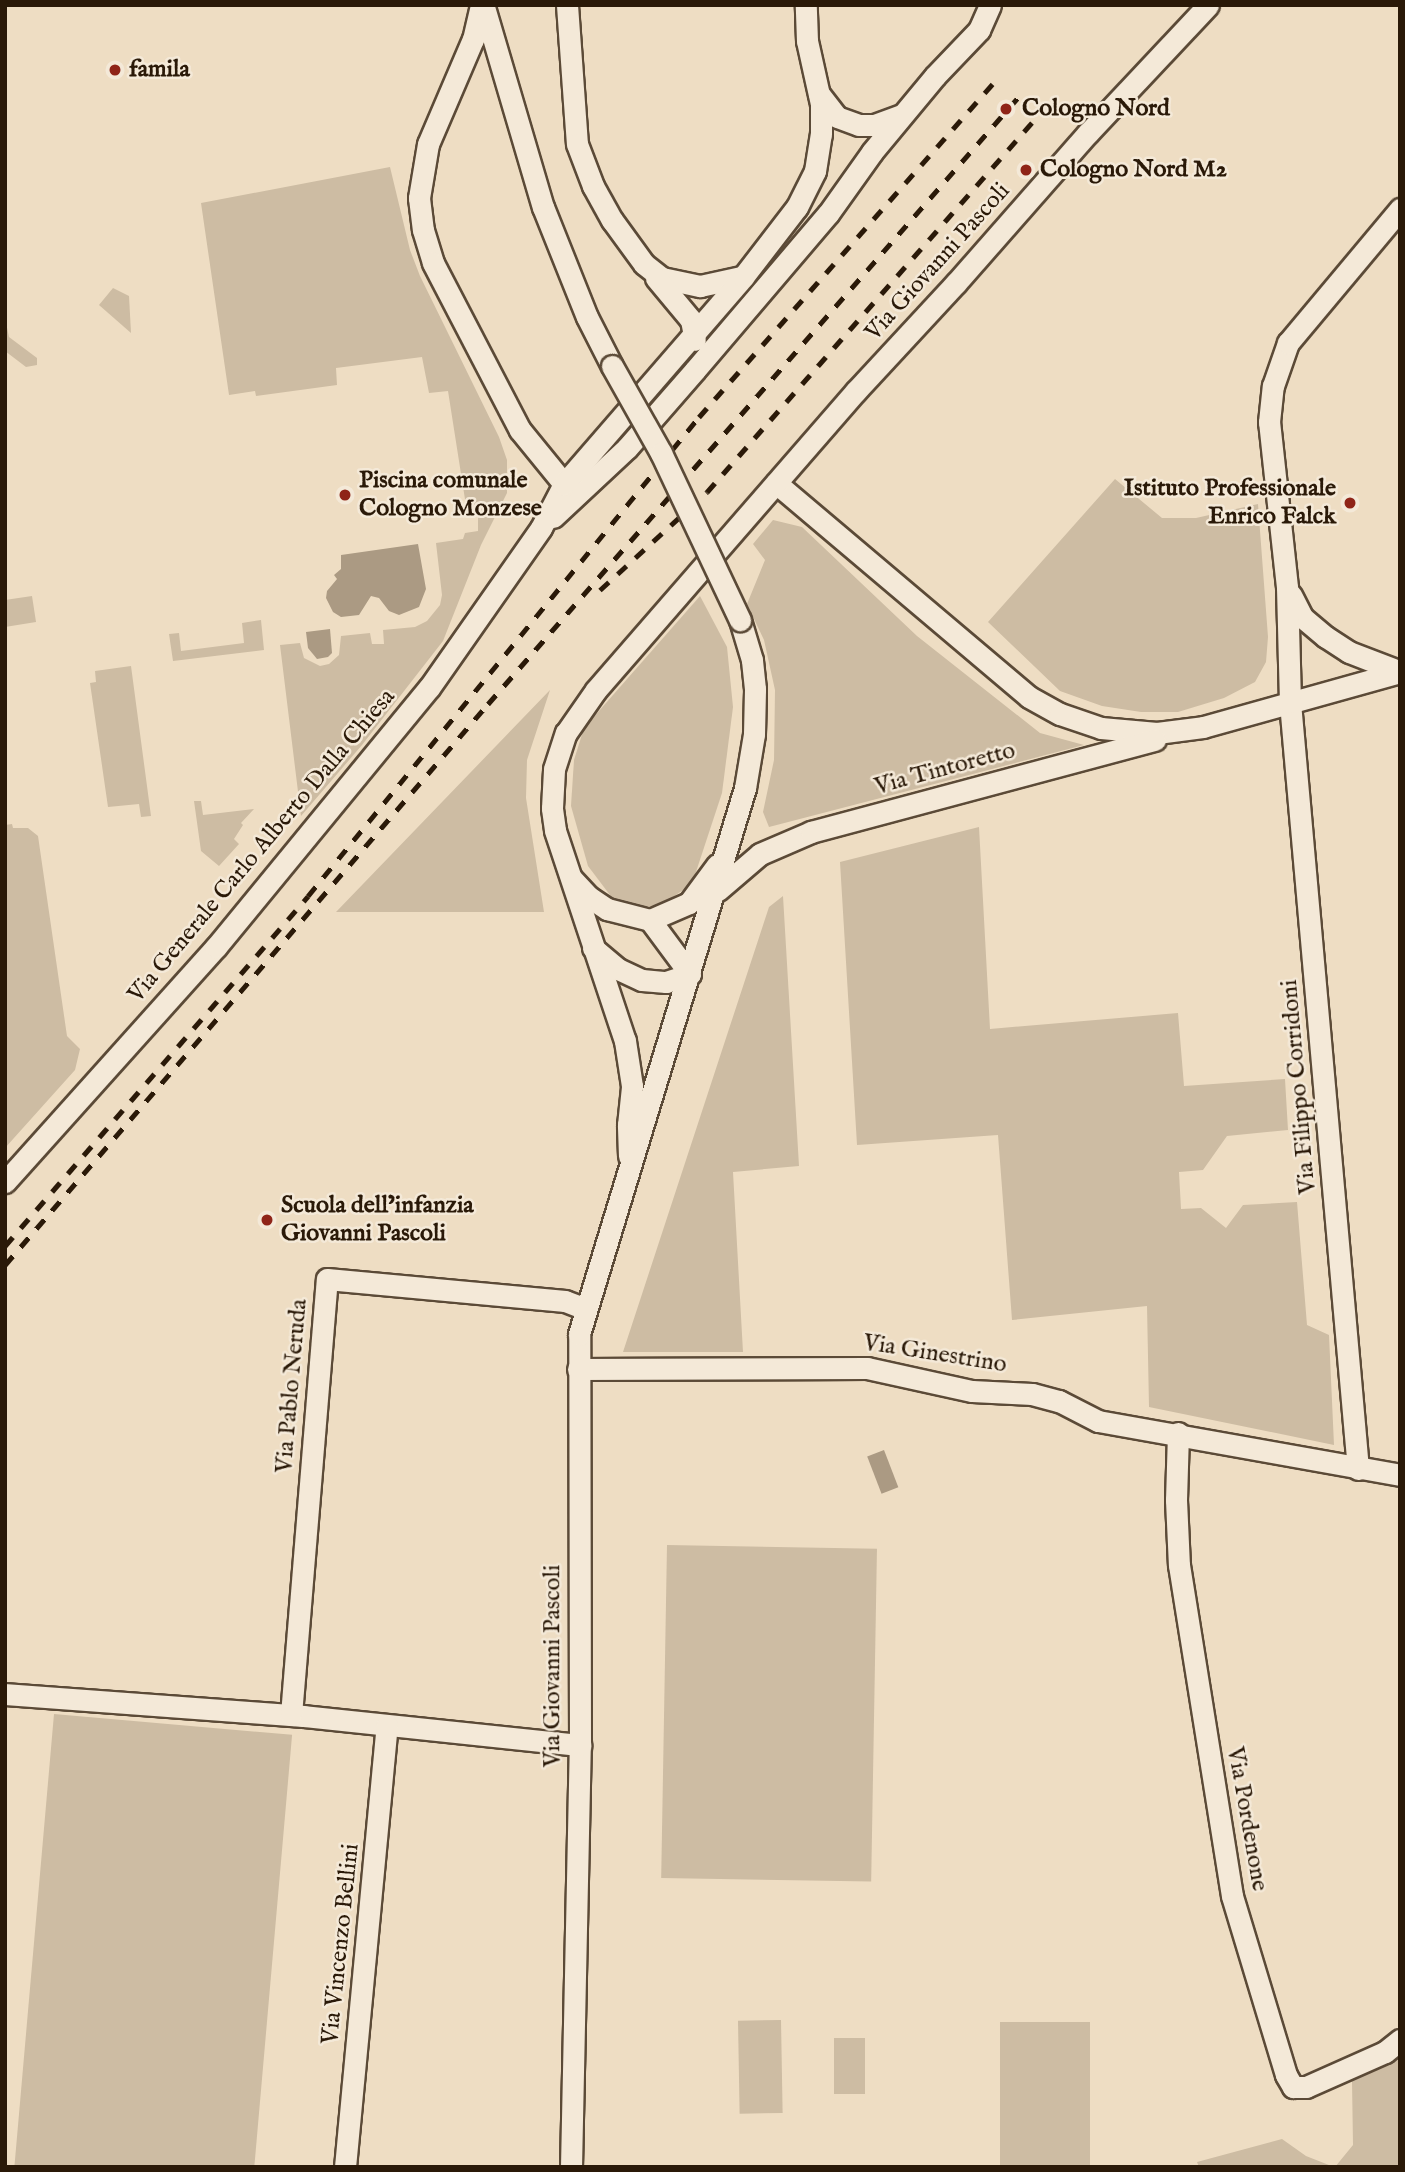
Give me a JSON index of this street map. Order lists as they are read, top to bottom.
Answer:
{
  "streets": {
    "street": [
      "Via Giovanni Pascoli",
      "Via Tintoretto",
      "Via Generale Carlo Alberto Dalla Chiesa",
      "Via Filippo Corridoni",
      "Via Ginestrino",
      "Via Pablo Neruda",
      "Via Pordenone",
      "Via Vincenzo Bellini"
    ]
  },
  "crossings": [
    ["Via Giovanni Pascoli", "Via Tintoretto"],
    ["Via Giovanni Pascoli", "Via Generale Carlo Alberto Dalla Chiesa"],
    ["Via Giovanni Pascoli", "Via Ginestrino"],
    ["Via Giovanni Pascoli", "Via Pablo Neruda"],
    ["Via Tintoretto", "Via Filippo Corridoni"],
    ["Via Filippo Corridoni", "Via Ginestrino"],
    ["Via Ginestrino", "Via Pordenone"]
  ],
  "places": [
    "famila",
    "Cologno Nord",
    "Cologno Nord M2",
    "Piscina comunale Cologno Monzese",
    "Istituto Professionale Enrico Falck",
    "Scuola dell’infanzia Giovanni Pascoli"
  ]
}
